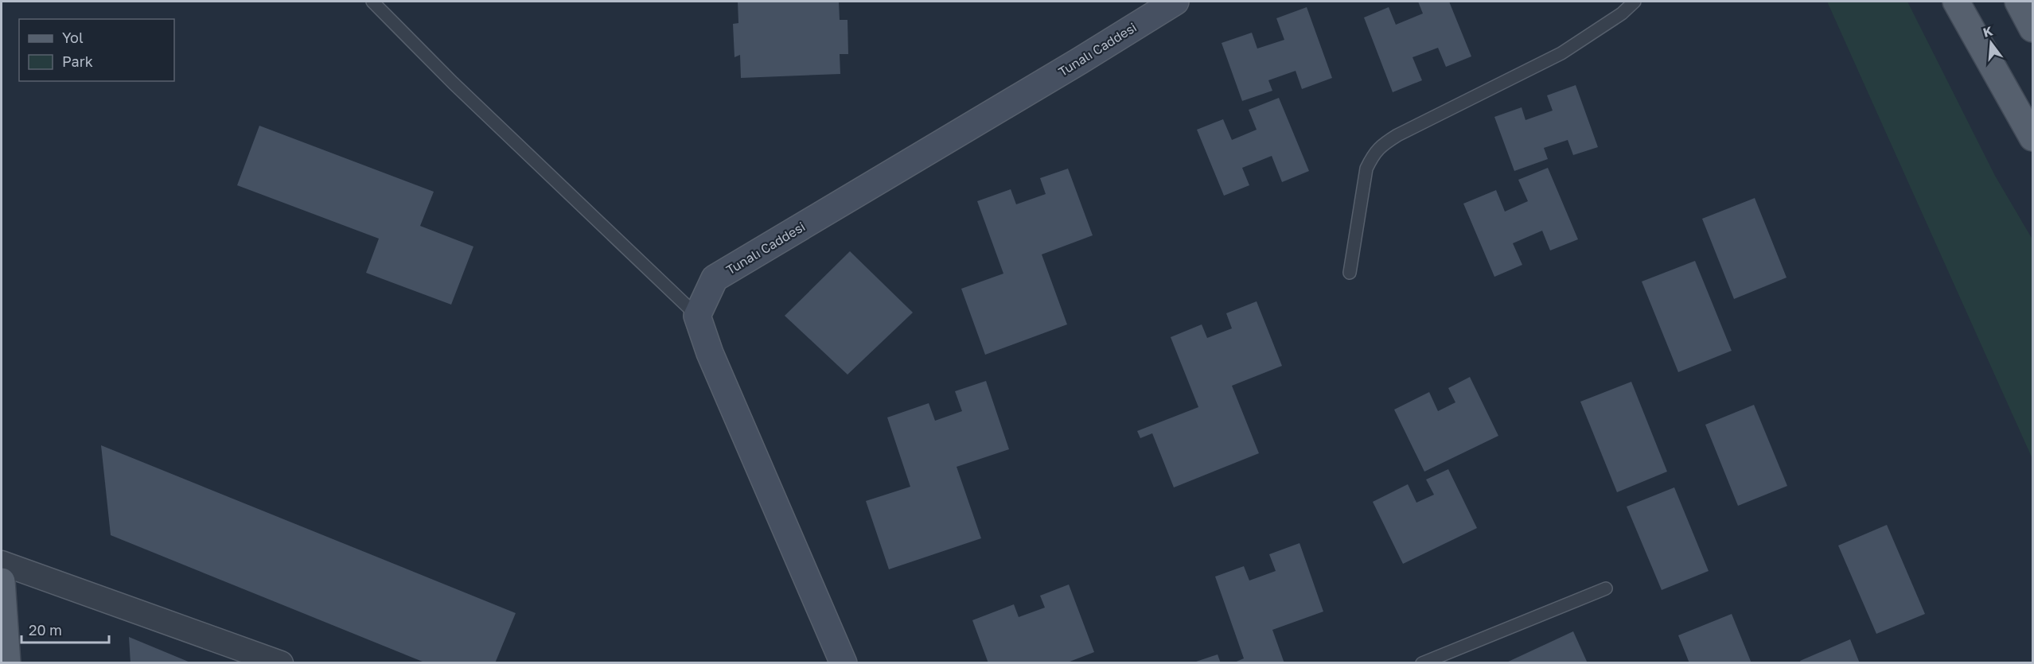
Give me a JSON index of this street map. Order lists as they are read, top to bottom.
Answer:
{
  "streets": {
    "street": ["Tunalı Caddesi"]
  },
  "legend": ["Yol", "Park"],
  "scale_bar": "20 m",
  "north": "top"
}
